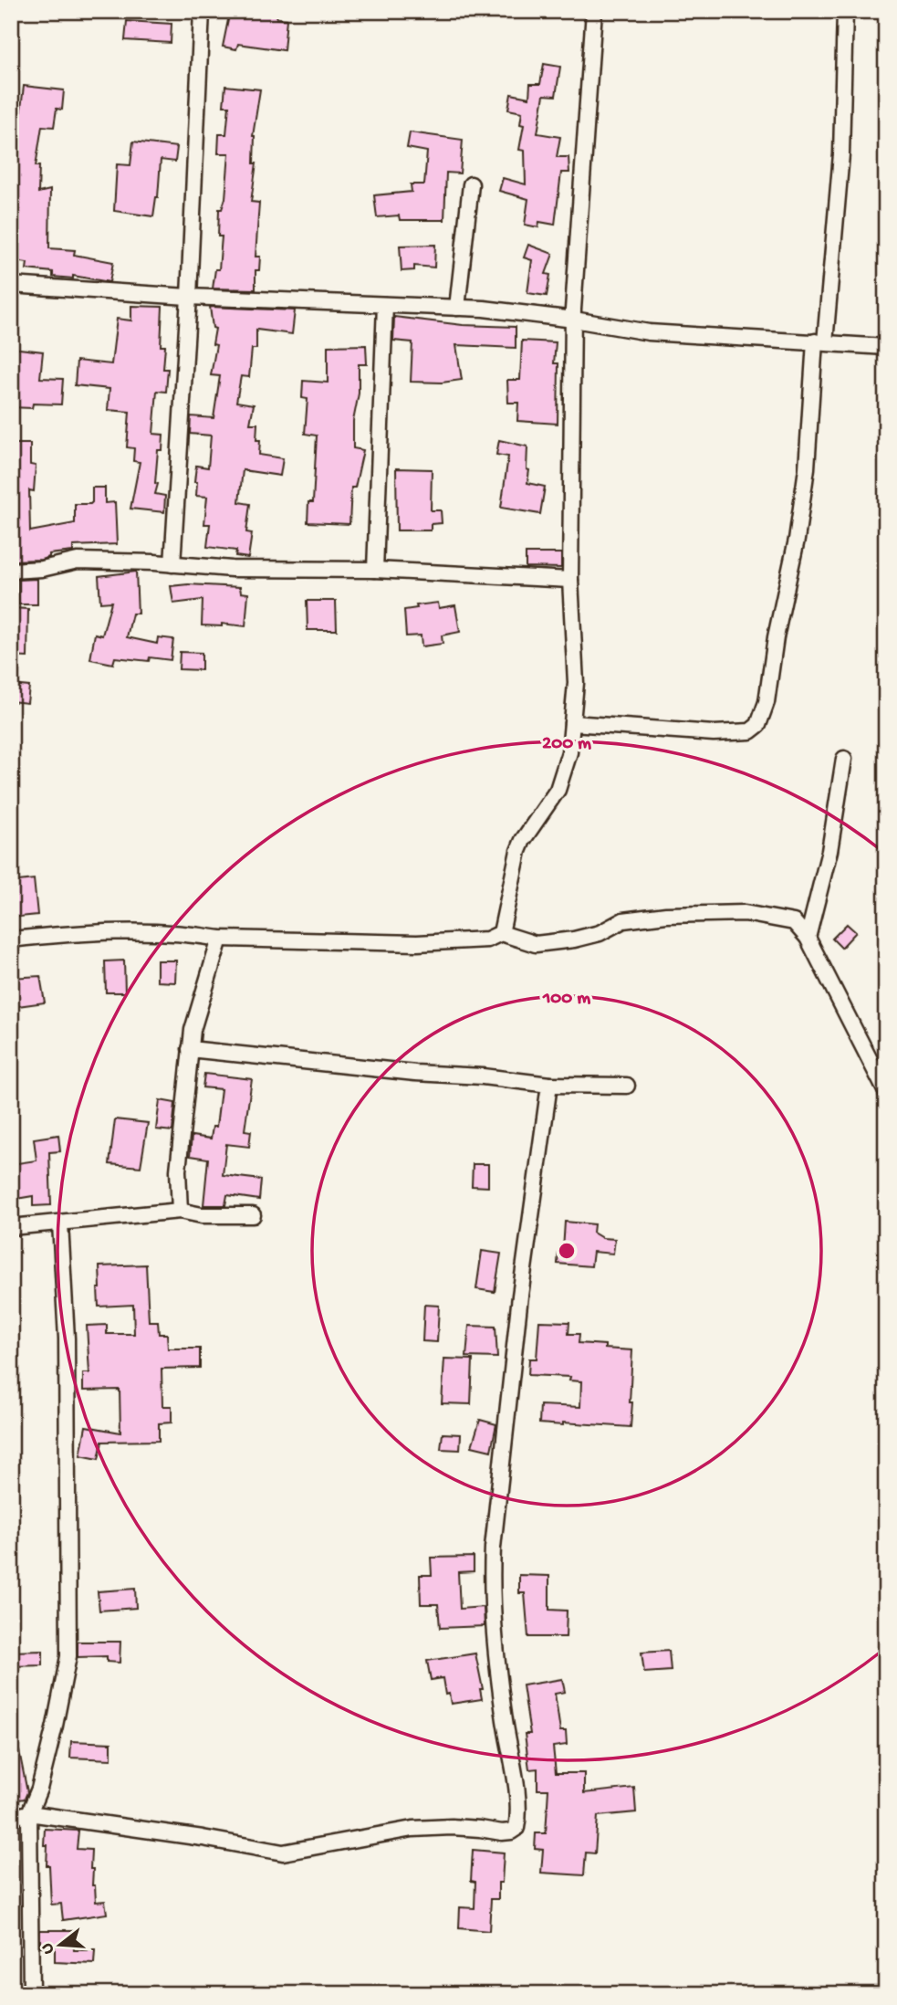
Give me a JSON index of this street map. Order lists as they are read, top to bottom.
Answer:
{
  "north": "left",
  "rings": ["200 m", "100 m"]
}
